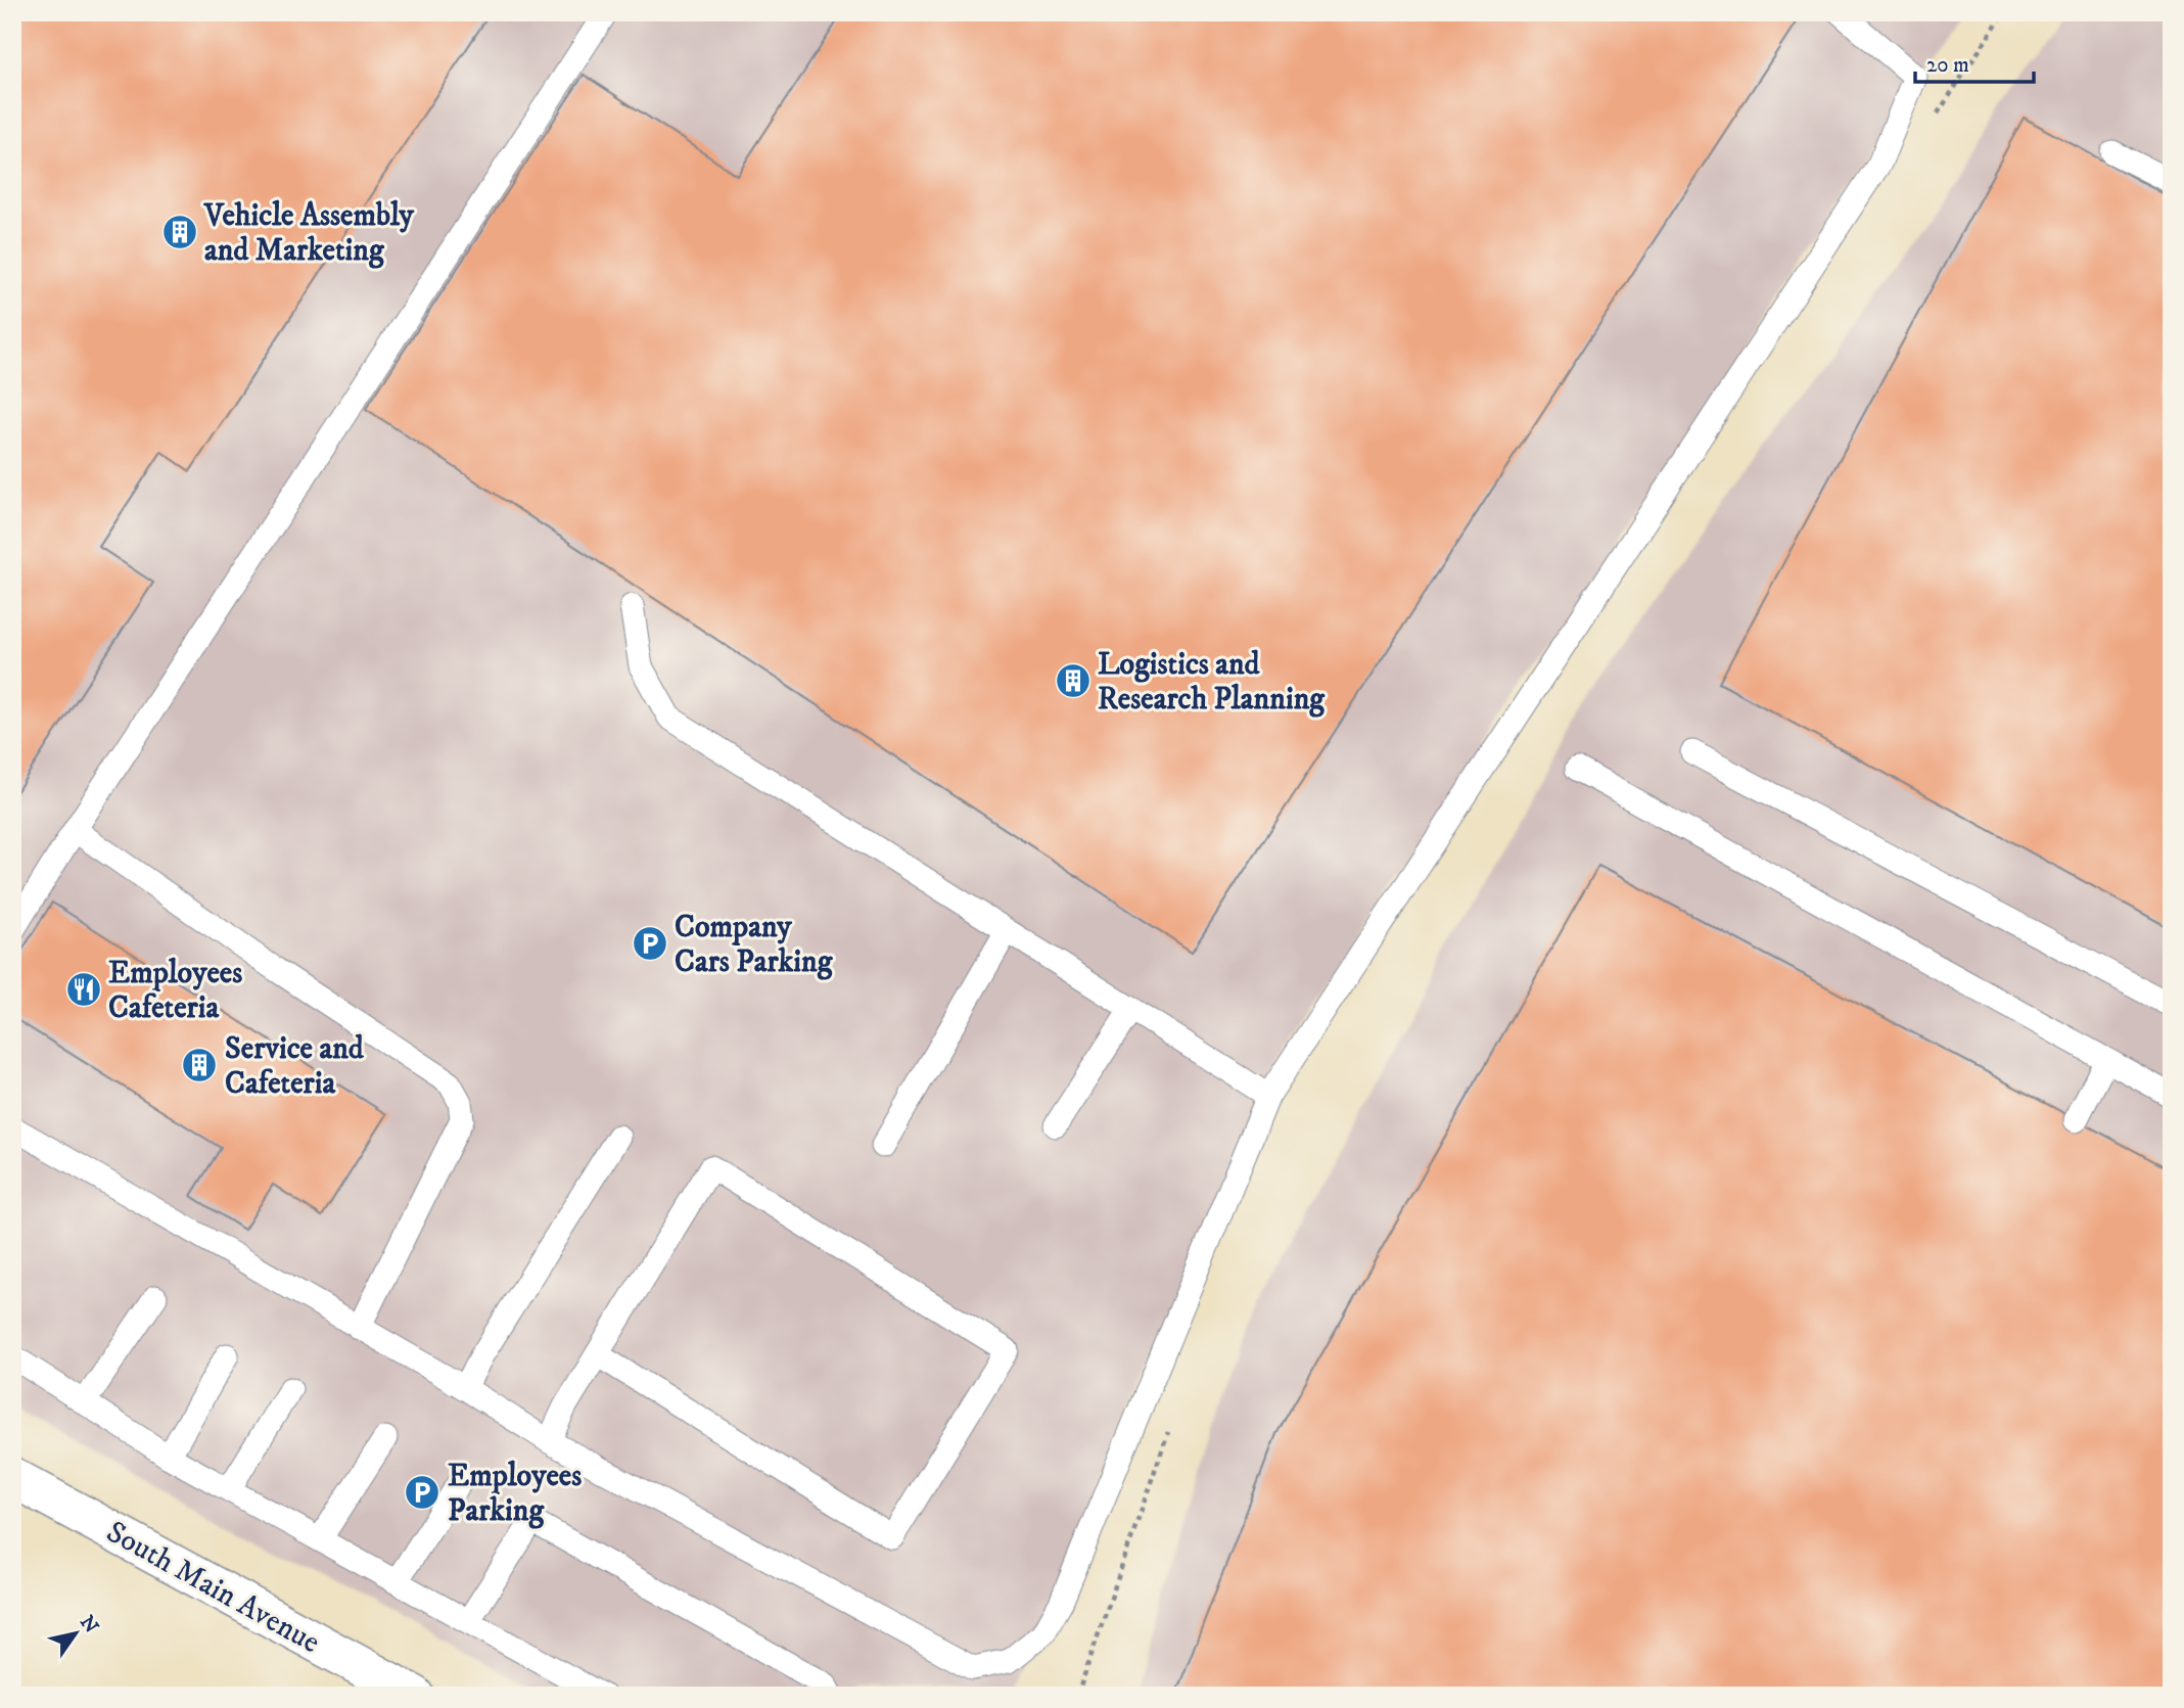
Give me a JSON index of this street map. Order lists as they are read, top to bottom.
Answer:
{
  "streets": {
    "street": ["South Main Avenue"]
  },
  "places": {
    "building": ["Vehicle Assembly and Marketing", "Logistics and Research Planning", "Service and Cafeteria"],
    "parking": ["Company Cars Parking", "Employees Parking"],
    "restaurant": ["Employees Cafeteria"]
  },
  "scale_bar": "20 m",
  "north": "top right"
}
